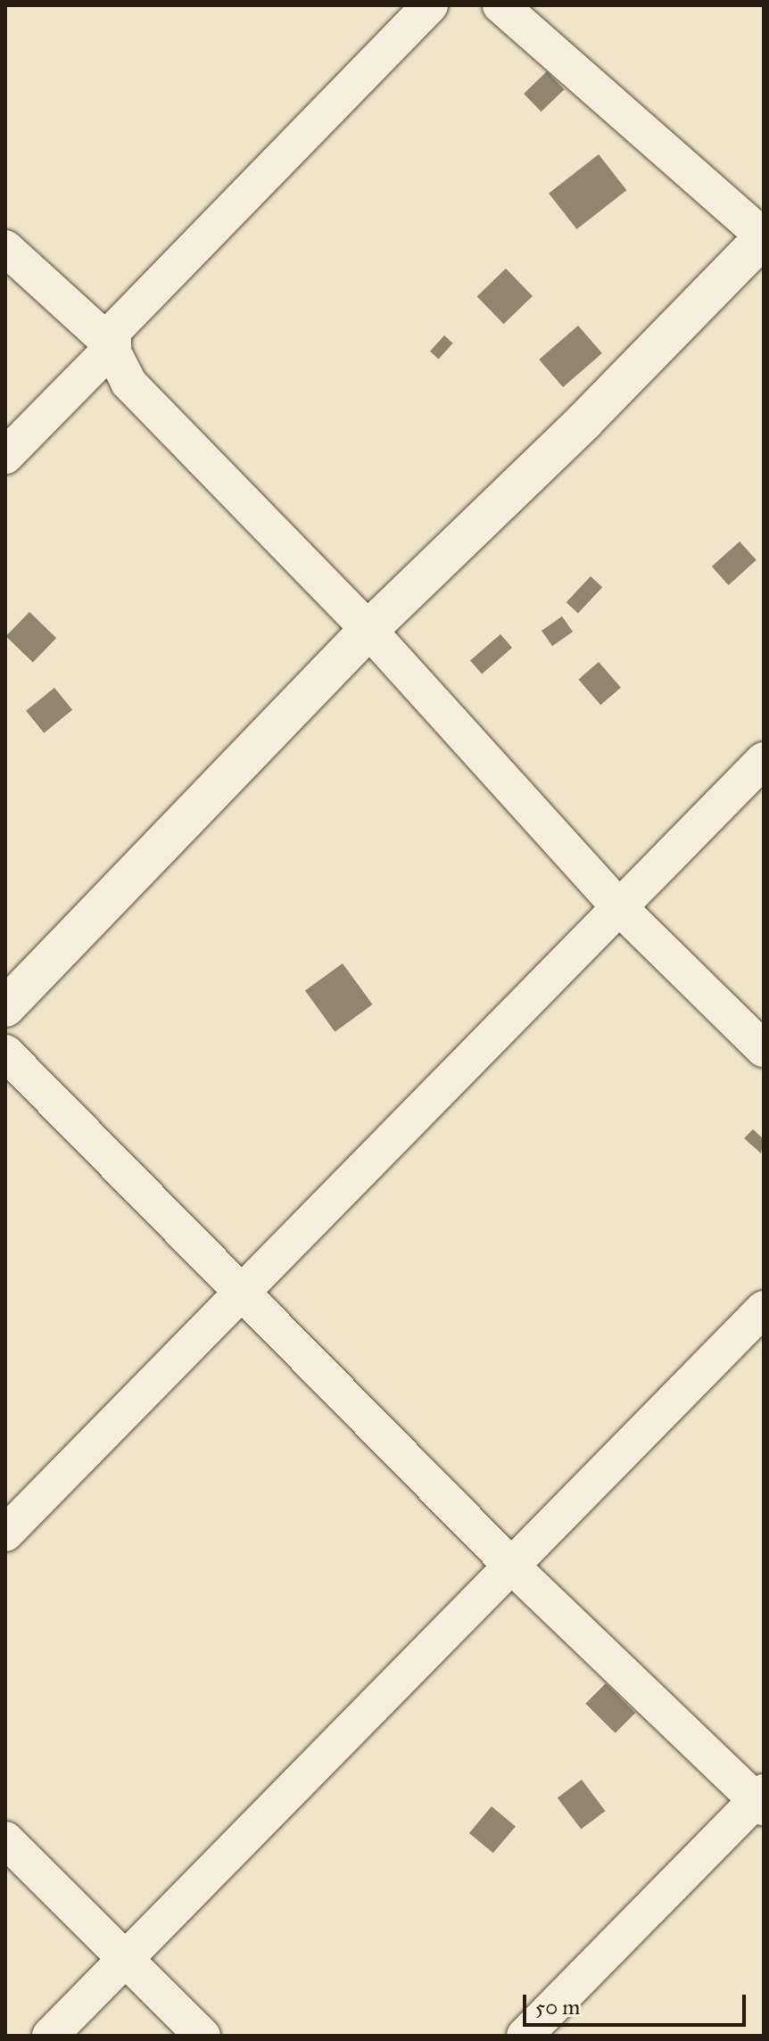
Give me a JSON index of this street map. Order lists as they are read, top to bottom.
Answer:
{
  "scale_bar": "50 m"
}
